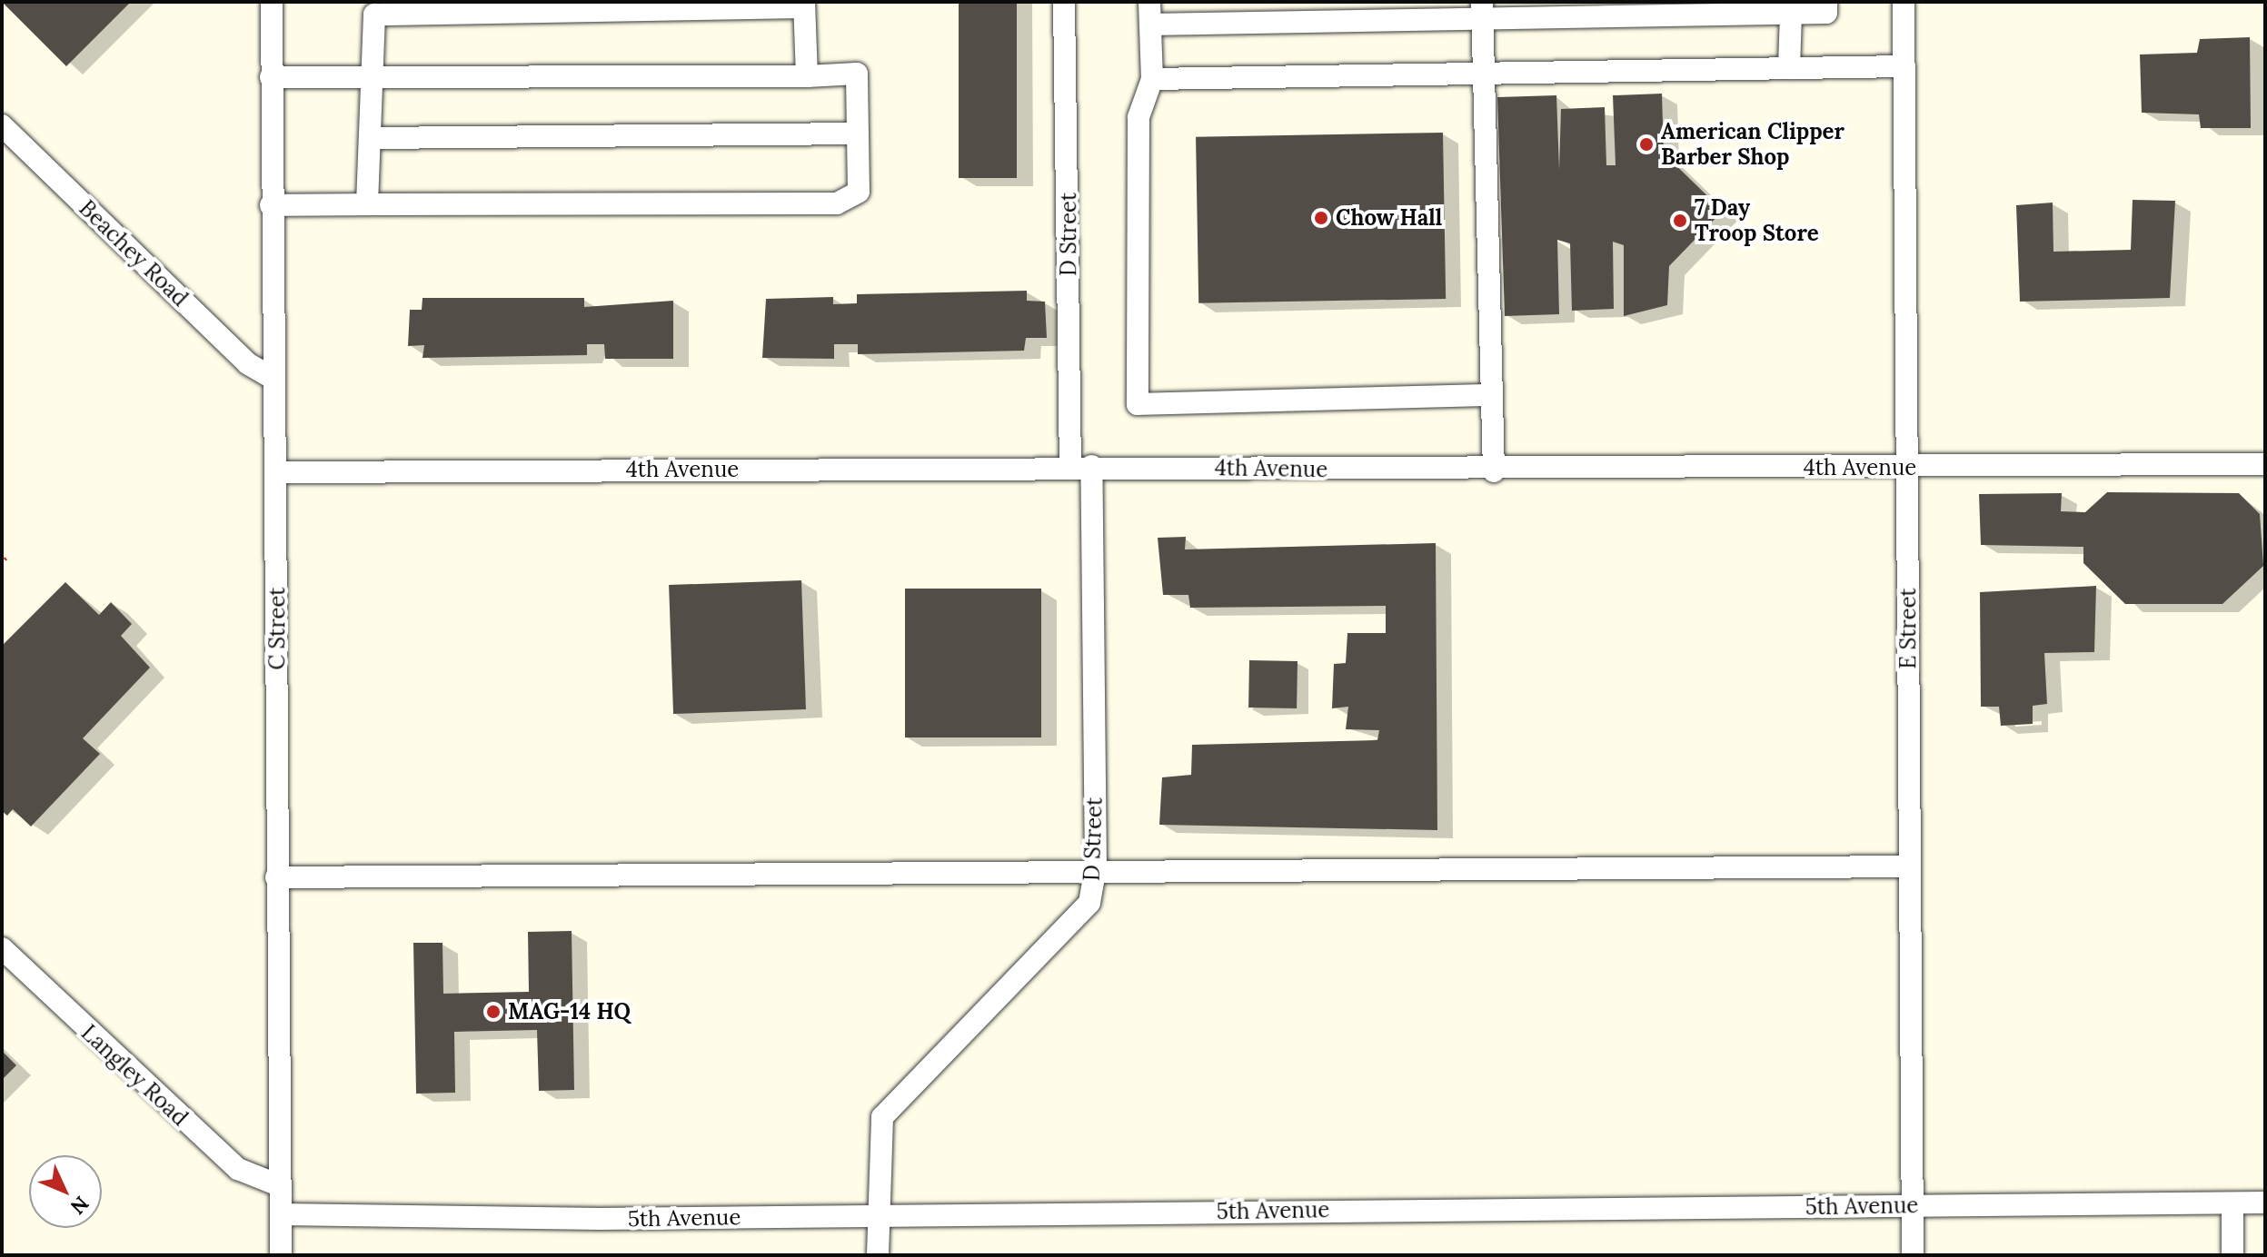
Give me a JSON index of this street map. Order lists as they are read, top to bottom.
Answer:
{
  "streets": {
    "street": [
      "D Street",
      "Beachey Road",
      "4th Avenue",
      "C Street",
      "E Street",
      "Langley Road",
      "5th Avenue"
    ]
  },
  "crossings": [
    ["D Street", "4th Avenue"],
    ["D Street", "5th Avenue"],
    ["Beachey Road", "C Street"],
    ["4th Avenue", "C Street"],
    ["4th Avenue", "E Street"],
    ["C Street", "Langley Road"],
    ["C Street", "5th Avenue"],
    ["E Street", "5th Avenue"]
  ],
  "places": [
    "American Clipper Barber Shop",
    "Chow Hall",
    "7 Day Troop Store",
    "MAG-14 HQ"
  ],
  "north": "bottom right"
}
